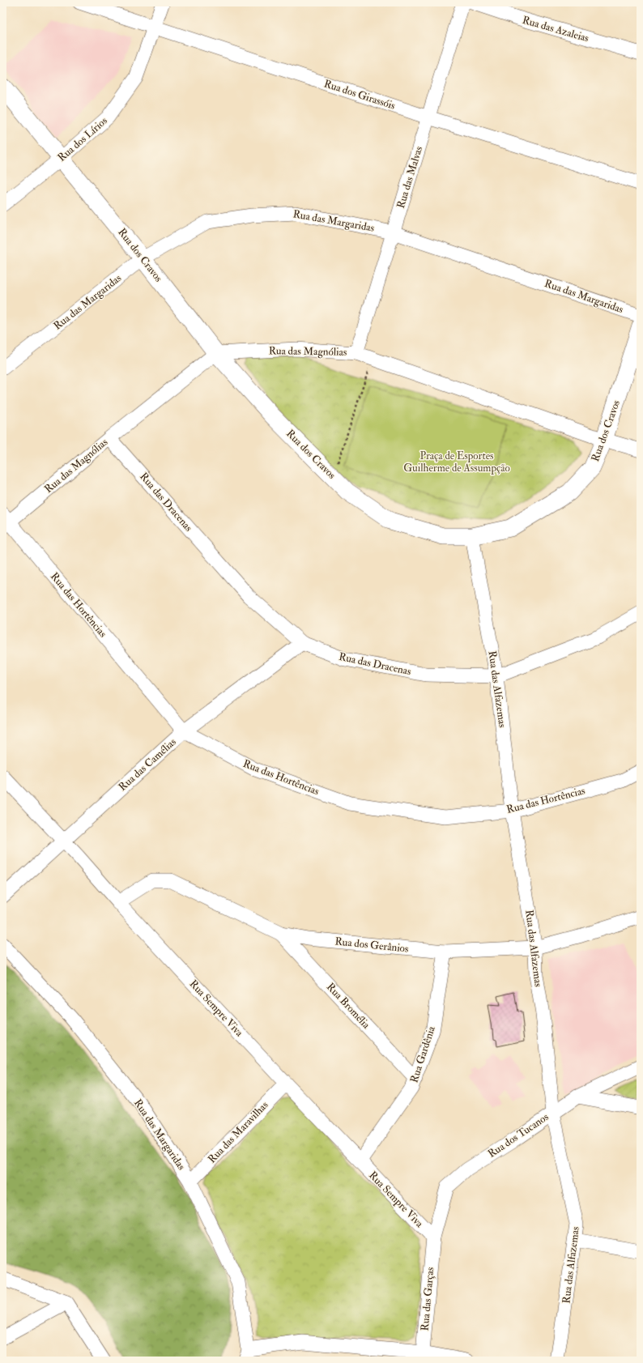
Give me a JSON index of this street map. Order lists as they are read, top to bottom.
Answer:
{
  "streets": {
    "street": [
      "Rua das Azaleias",
      "Rua dos Girassóis",
      "Rua dos Lírios",
      "Rua das Malvas",
      "Rua das Margaridas",
      "Rua dos Cravos",
      "Rua das Magnólias",
      "Rua das Dracenas",
      "Rua das Hortências",
      "Rua das Alfazemas",
      "Rua das Camélias",
      "Rua dos Gerânios",
      "Rua Bromélia",
      "Rua Sempre Viva",
      "Rua Gardênia",
      "Rua das Maravilhas",
      "Rua dos Tucanos",
      "Rua das Garças"
    ]
  },
  "crossings": [
    ["Rua dos Girassóis", "Rua dos Lírios"],
    ["Rua dos Girassóis", "Rua das Malvas"],
    ["Rua dos Lírios", "Rua dos Cravos"],
    ["Rua das Malvas", "Rua das Margaridas"],
    ["Rua das Malvas", "Rua das Magnólias"],
    ["Rua das Margaridas", "Rua dos Cravos"],
    ["Rua das Margaridas", "Rua das Maravilhas"],
    ["Rua dos Cravos", "Rua das Magnólias"],
    ["Rua dos Cravos", "Rua das Alfazemas"],
    ["Rua das Magnólias", "Rua das Dracenas"],
    ["Rua das Magnólias", "Rua das Hortências"],
    ["Rua das Dracenas", "Rua das Alfazemas"],
    ["Rua das Dracenas", "Rua das Camélias"],
    ["Rua das Hortências", "Rua das Alfazemas"],
    ["Rua das Hortências", "Rua das Camélias"],
    ["Rua das Alfazemas", "Rua dos Gerânios"],
    ["Rua das Alfazemas", "Rua dos Tucanos"],
    ["Rua das Camélias", "Rua Sempre Viva"],
    ["Rua dos Gerânios", "Rua Bromélia"],
    ["Rua dos Gerânios", "Rua Sempre Viva"],
    ["Rua dos Gerânios", "Rua Gardênia"],
    ["Rua Bromélia", "Rua Gardênia"],
    ["Rua Sempre Viva", "Rua Gardênia"],
    ["Rua Sempre Viva", "Rua das Maravilhas"],
    ["Rua Sempre Viva", "Rua dos Tucanos"],
    ["Rua Sempre Viva", "Rua das Garças"],
    ["Rua dos Tucanos", "Rua das Garças"]
  ],
  "parks": ["Praça de Esportes Guilherme de Assumpção"]
}
